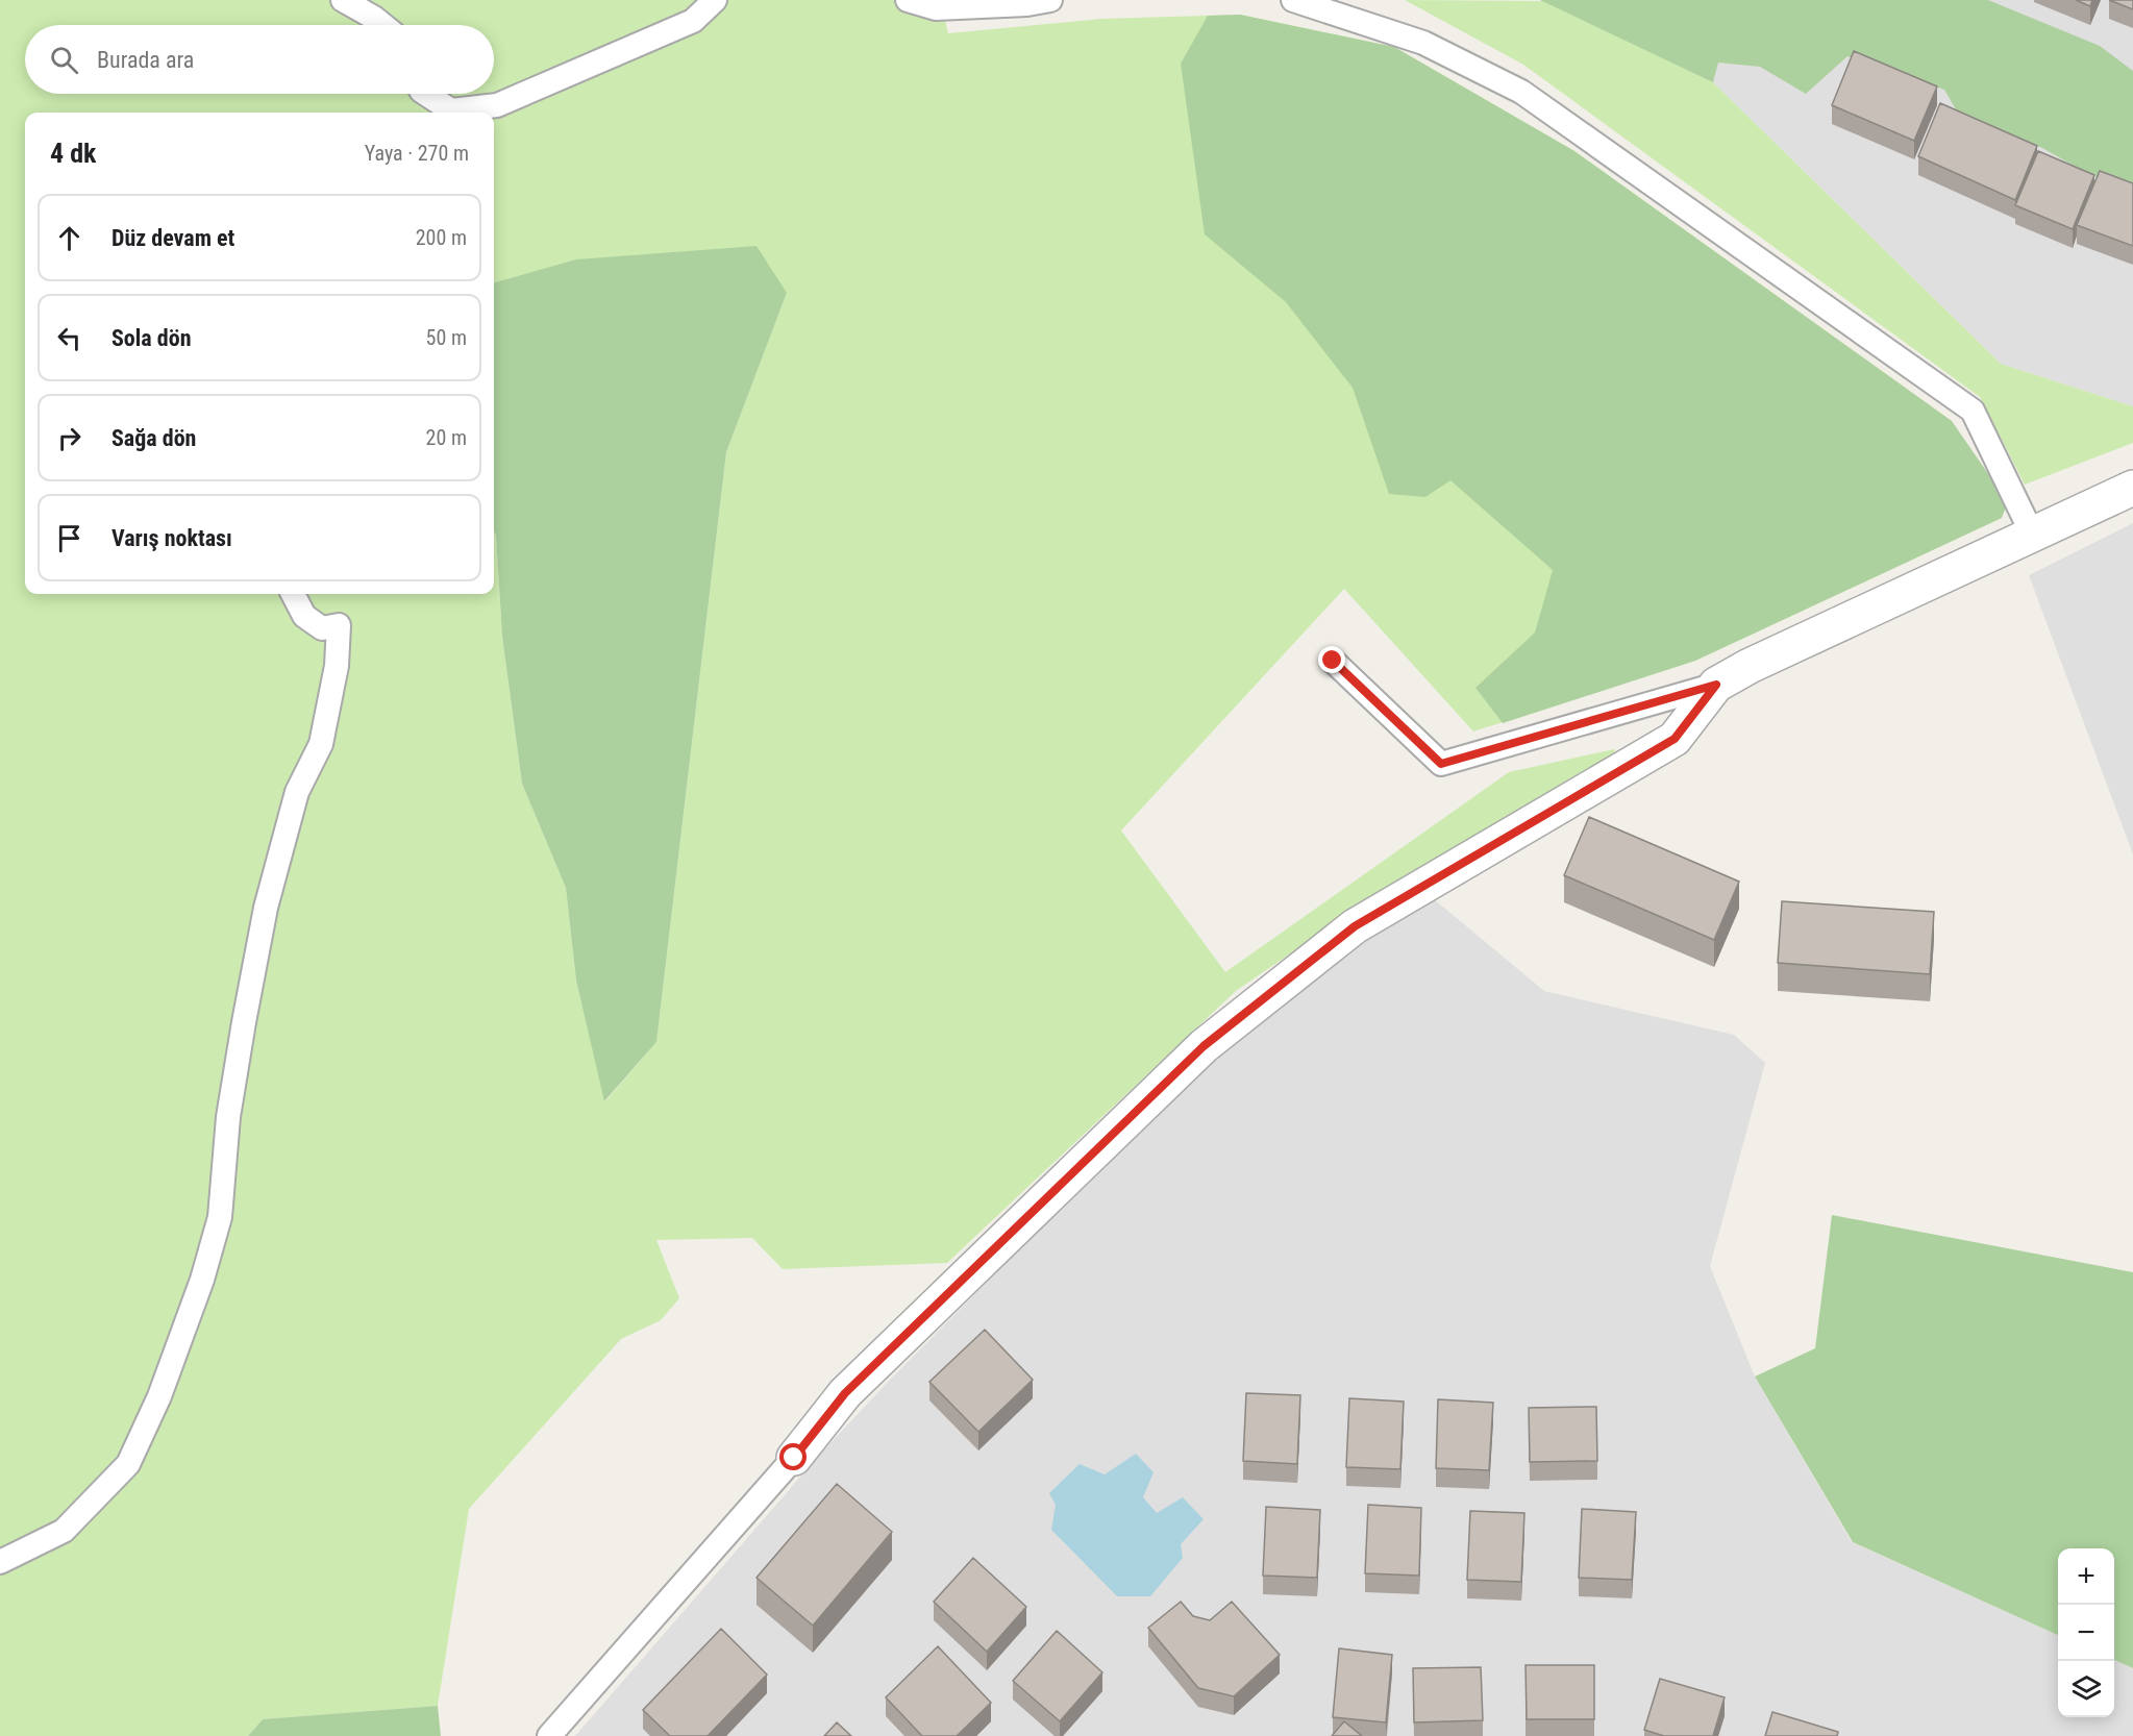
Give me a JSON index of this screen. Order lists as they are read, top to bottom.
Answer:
{
  "page": {
    "search": "Burada ara",
    "heading": ["4 dk", "Yaya · 270 m"],
    "list": [
      ["Düz devam et", "200 m"],
      ["Sola dön", "50 m"],
      ["Sağa dön", "20 m"],
      "Varış noktası"
    ],
    "map_buttons": ["+", "−"]
  }
}
